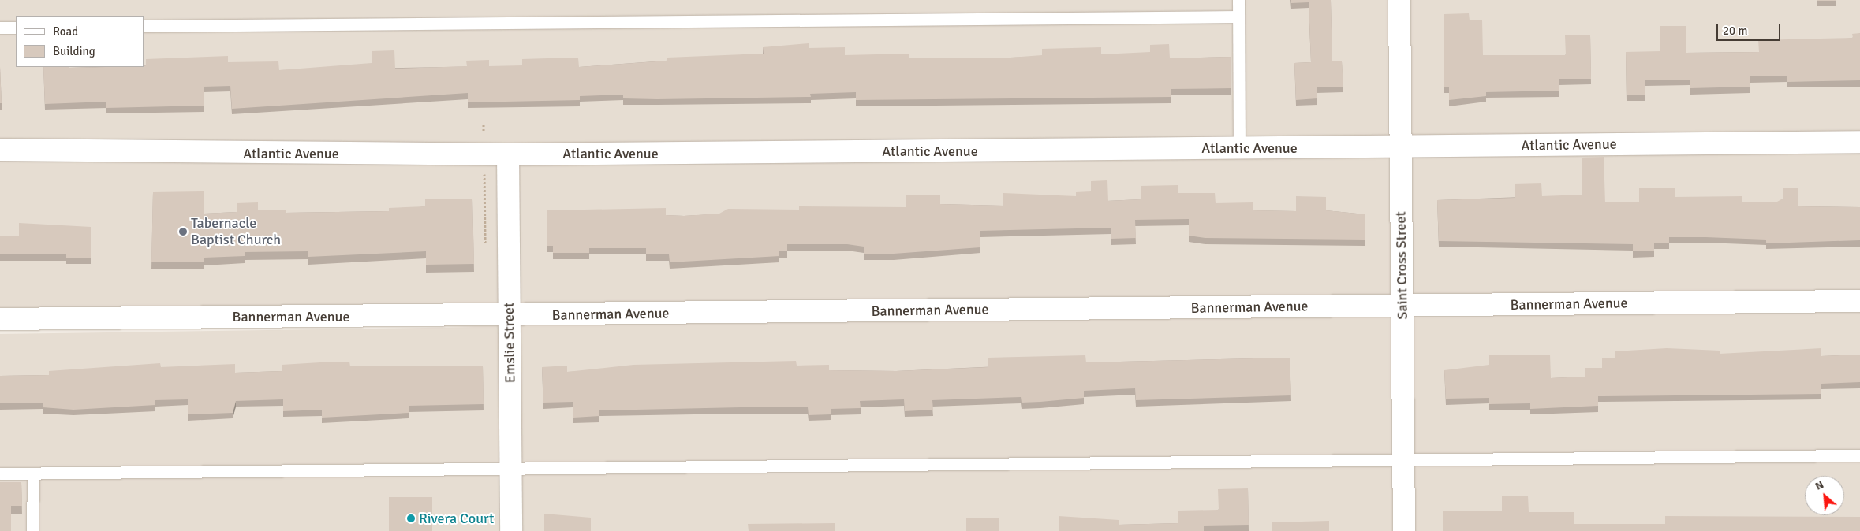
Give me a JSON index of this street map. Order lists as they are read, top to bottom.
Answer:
{
  "streets": {
    "street": [
      "Atlantic Avenue",
      "Saint Cross Street",
      "Bannerman Avenue",
      "Emslie Street"
    ]
  },
  "crossings": [
    ["Atlantic Avenue", "Saint Cross Street"],
    ["Atlantic Avenue", "Emslie Street"],
    ["Saint Cross Street", "Bannerman Avenue"],
    ["Bannerman Avenue", "Emslie Street"]
  ],
  "places": ["Tabernacle Baptist Church", "Rivera Court"],
  "legend": ["Road", "Building"],
  "scale_bar": "20 m",
  "north": "top left"
}
